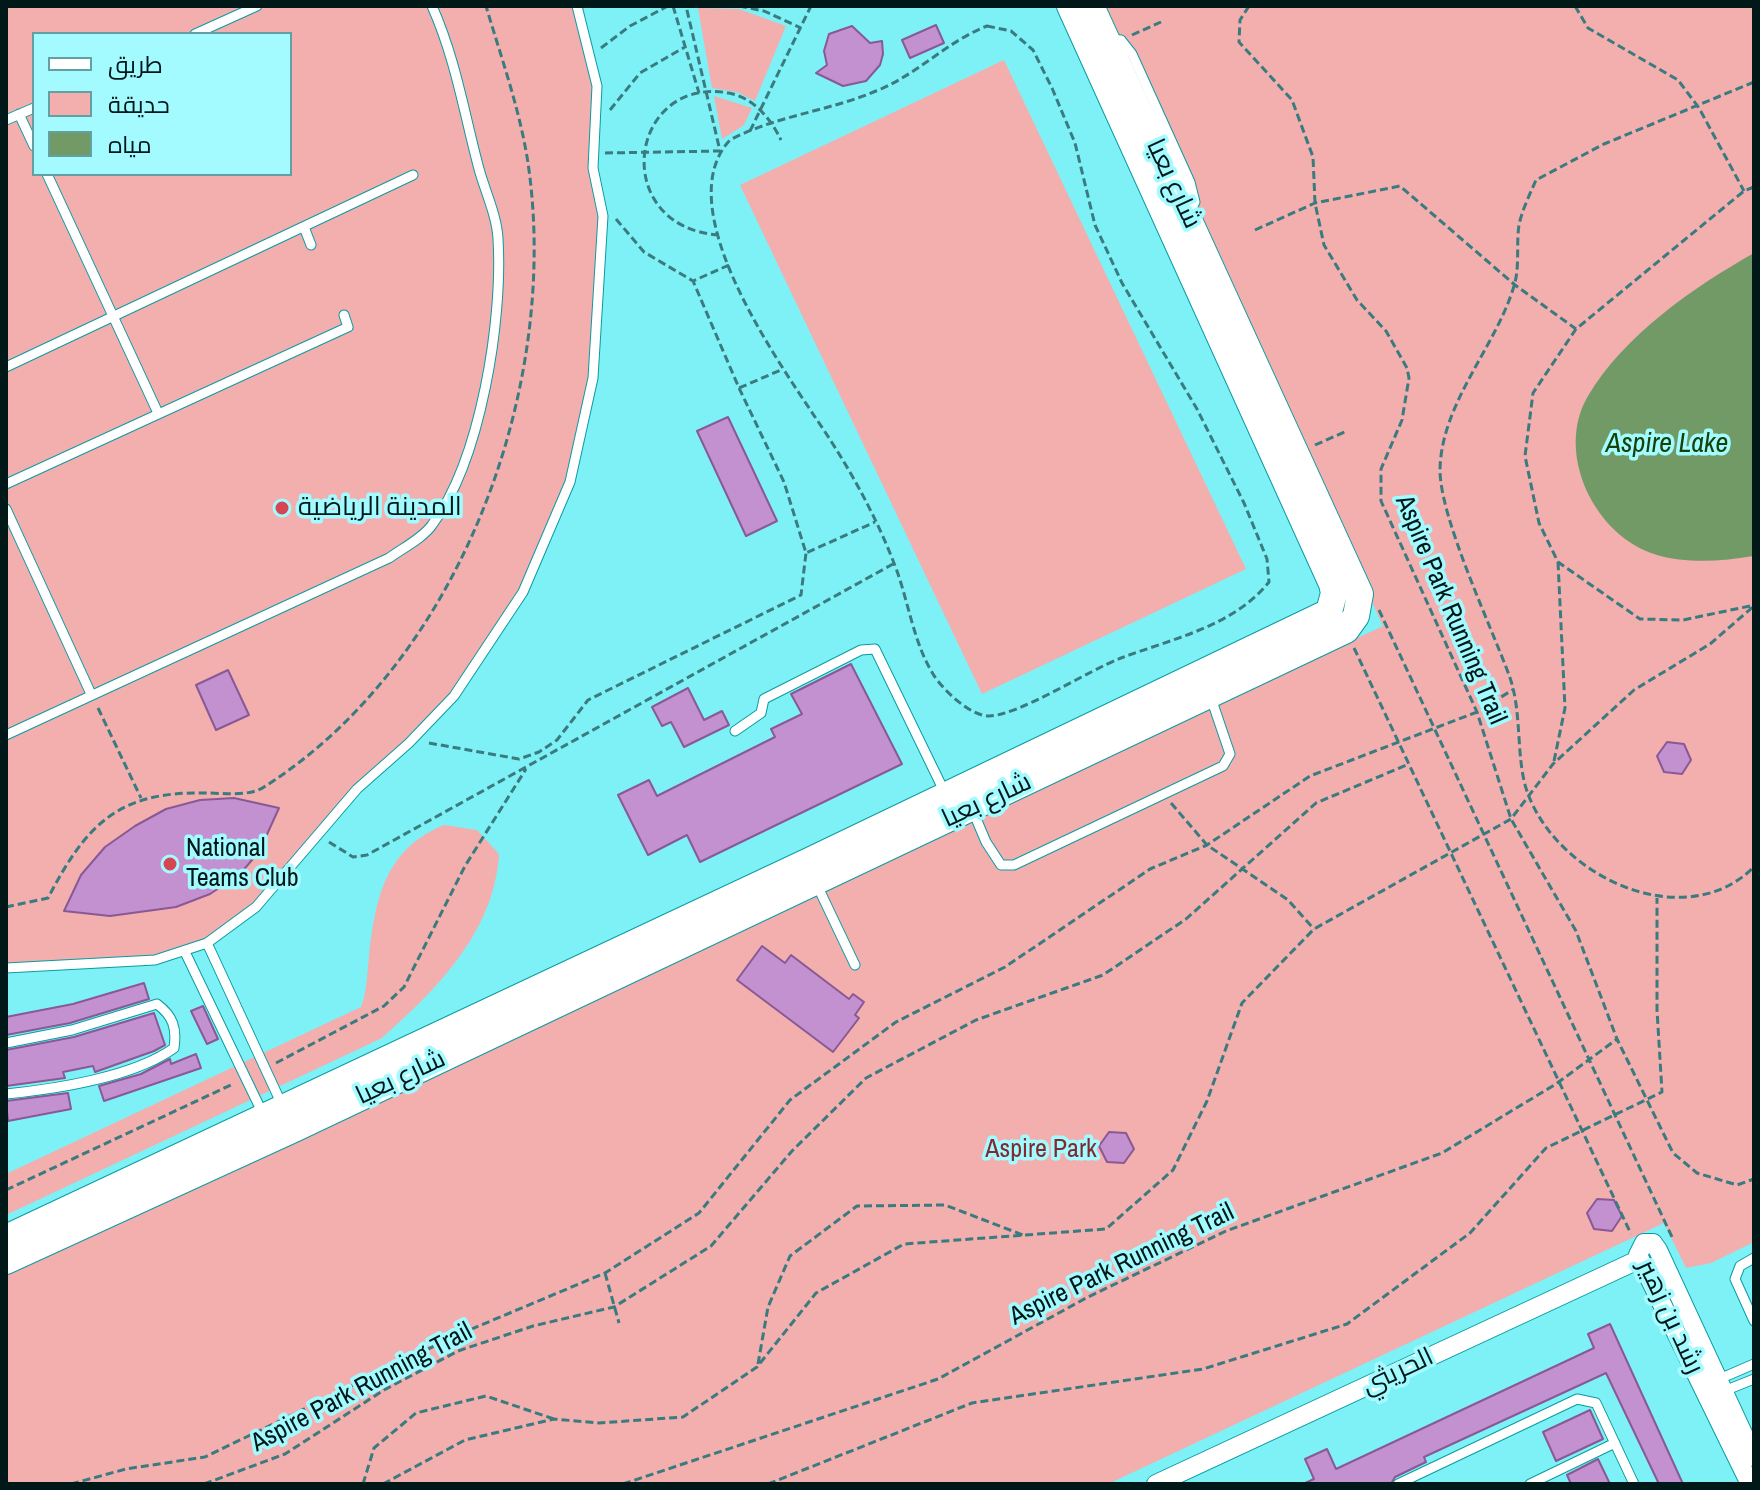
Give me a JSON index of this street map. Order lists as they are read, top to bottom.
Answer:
{
  "streets": {
    "street": ["شارع بعيا", "رشد بن زهير", "الحريثي"],
    "path": ["Aspire Park Running Trail"]
  },
  "crossings": [
    ["رشد بن زهير", "الحريثي"]
  ],
  "water": ["Aspire Lake"],
  "parks": ["Aspire Park"],
  "places": ["المدينة الرياضية", "National Teams Club"],
  "legend": ["طريق", "حديقة", "مياه"]
}
